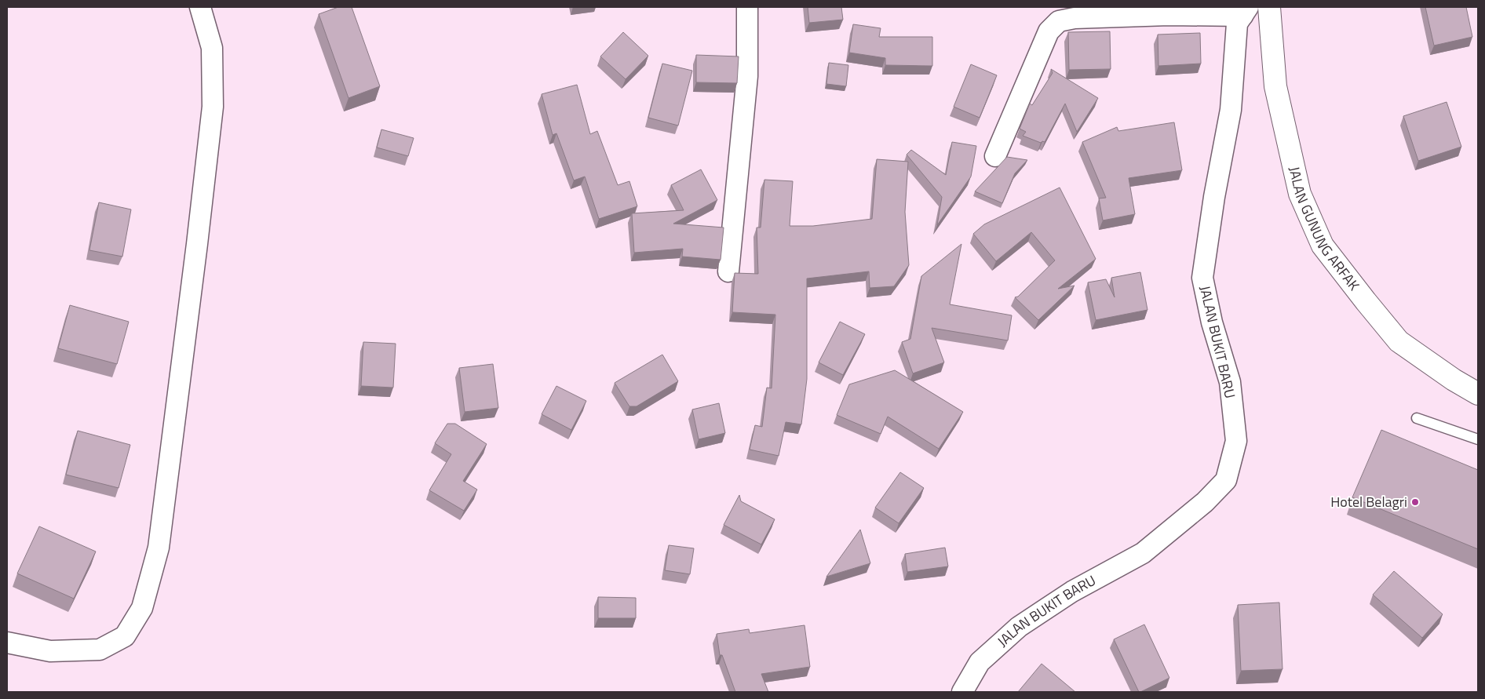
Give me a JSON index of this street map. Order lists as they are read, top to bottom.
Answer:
{
  "streets": {
    "street": ["JALAN GUNUNG ARFAK", "JALAN BUKIT BARU"]
  },
  "places": ["Hotel Belagri"]
}
